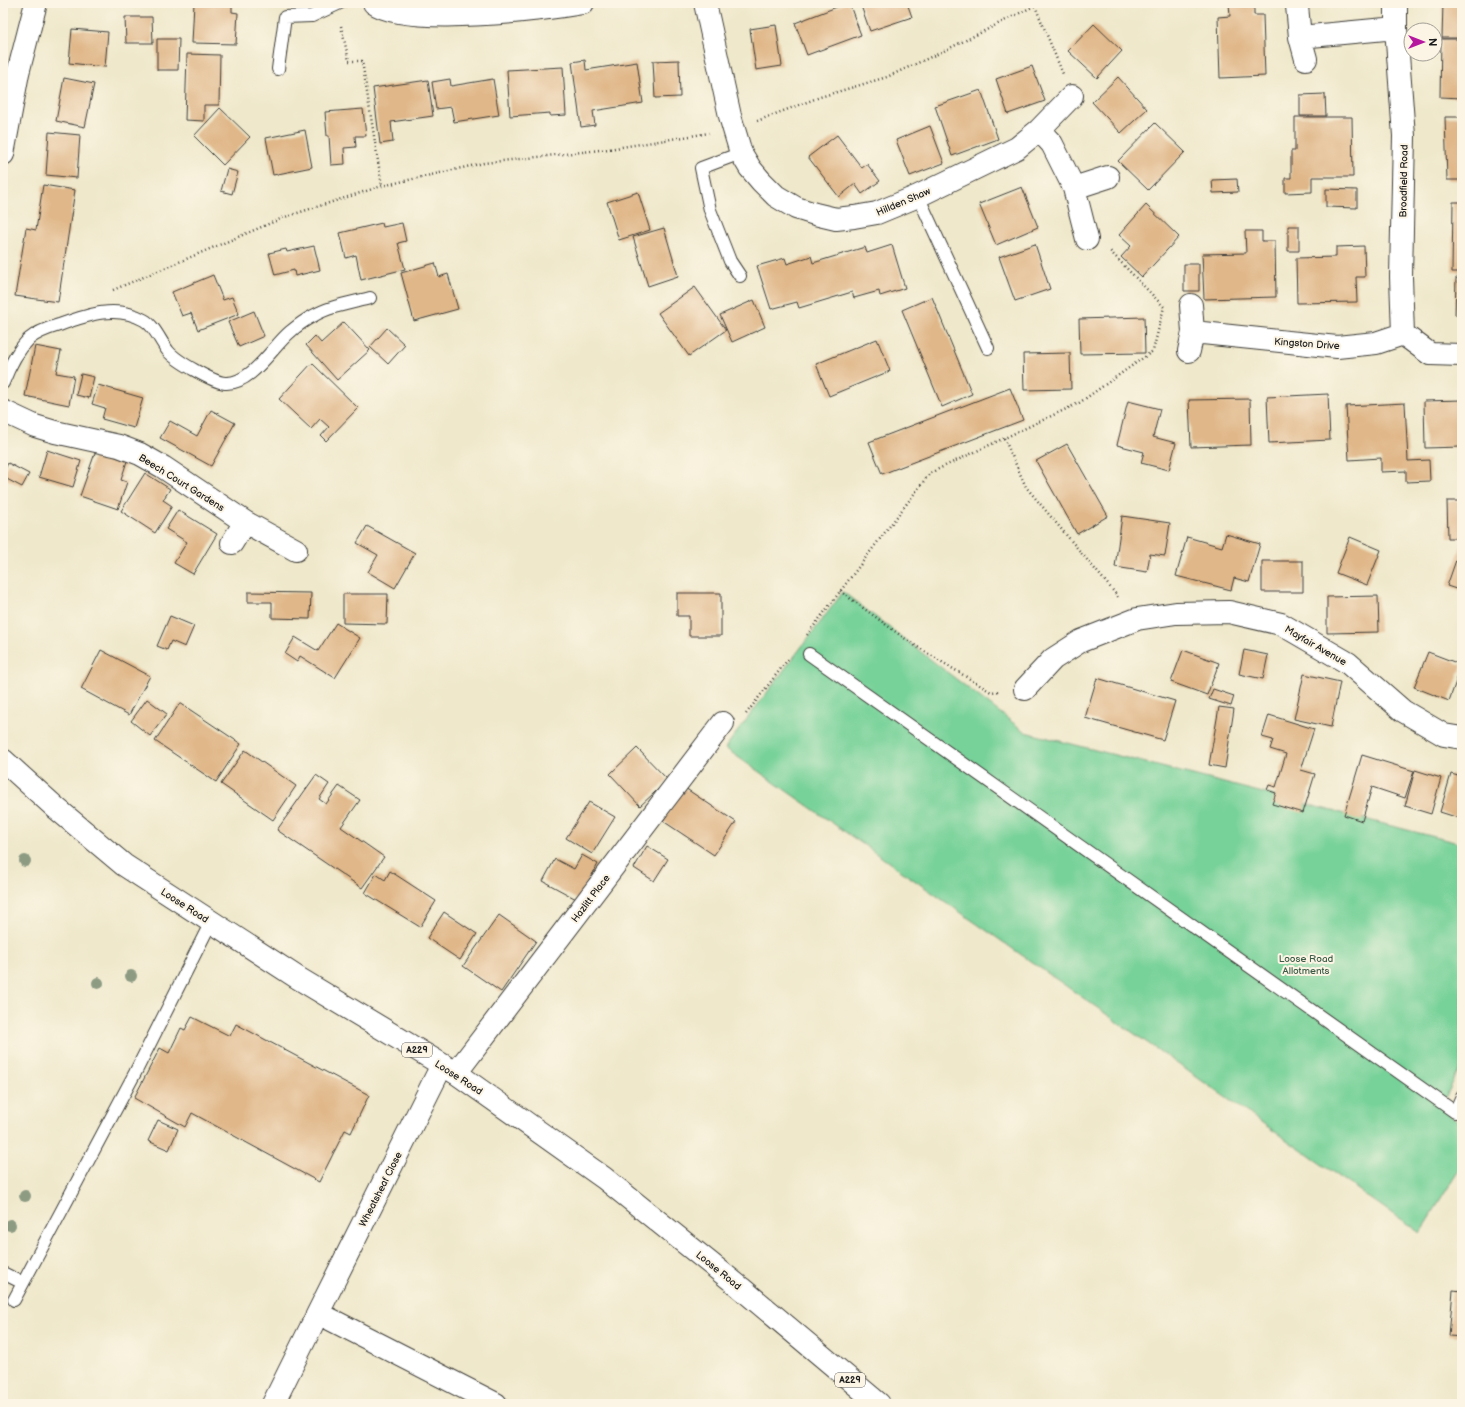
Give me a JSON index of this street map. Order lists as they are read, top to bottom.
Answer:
{
  "streets": {
    "main road": [
      "Broadfield Road",
      "Hillden Shaw",
      "Kingston Drive",
      "Beech Court Gardens",
      "Mayfair Avenue",
      "Hazlitt Place",
      "Loose Road",
      "A229",
      "Wheatsheaf Close"
    ]
  },
  "crossings": [
    ["Broadfield Road", "Kingston Drive"],
    ["Hazlitt Place", "Loose Road"],
    ["Hazlitt Place", "Wheatsheaf Close"],
    ["Loose Road", "Wheatsheaf Close"]
  ],
  "parks": ["Loose Road Allotments"],
  "north": "right"
}
